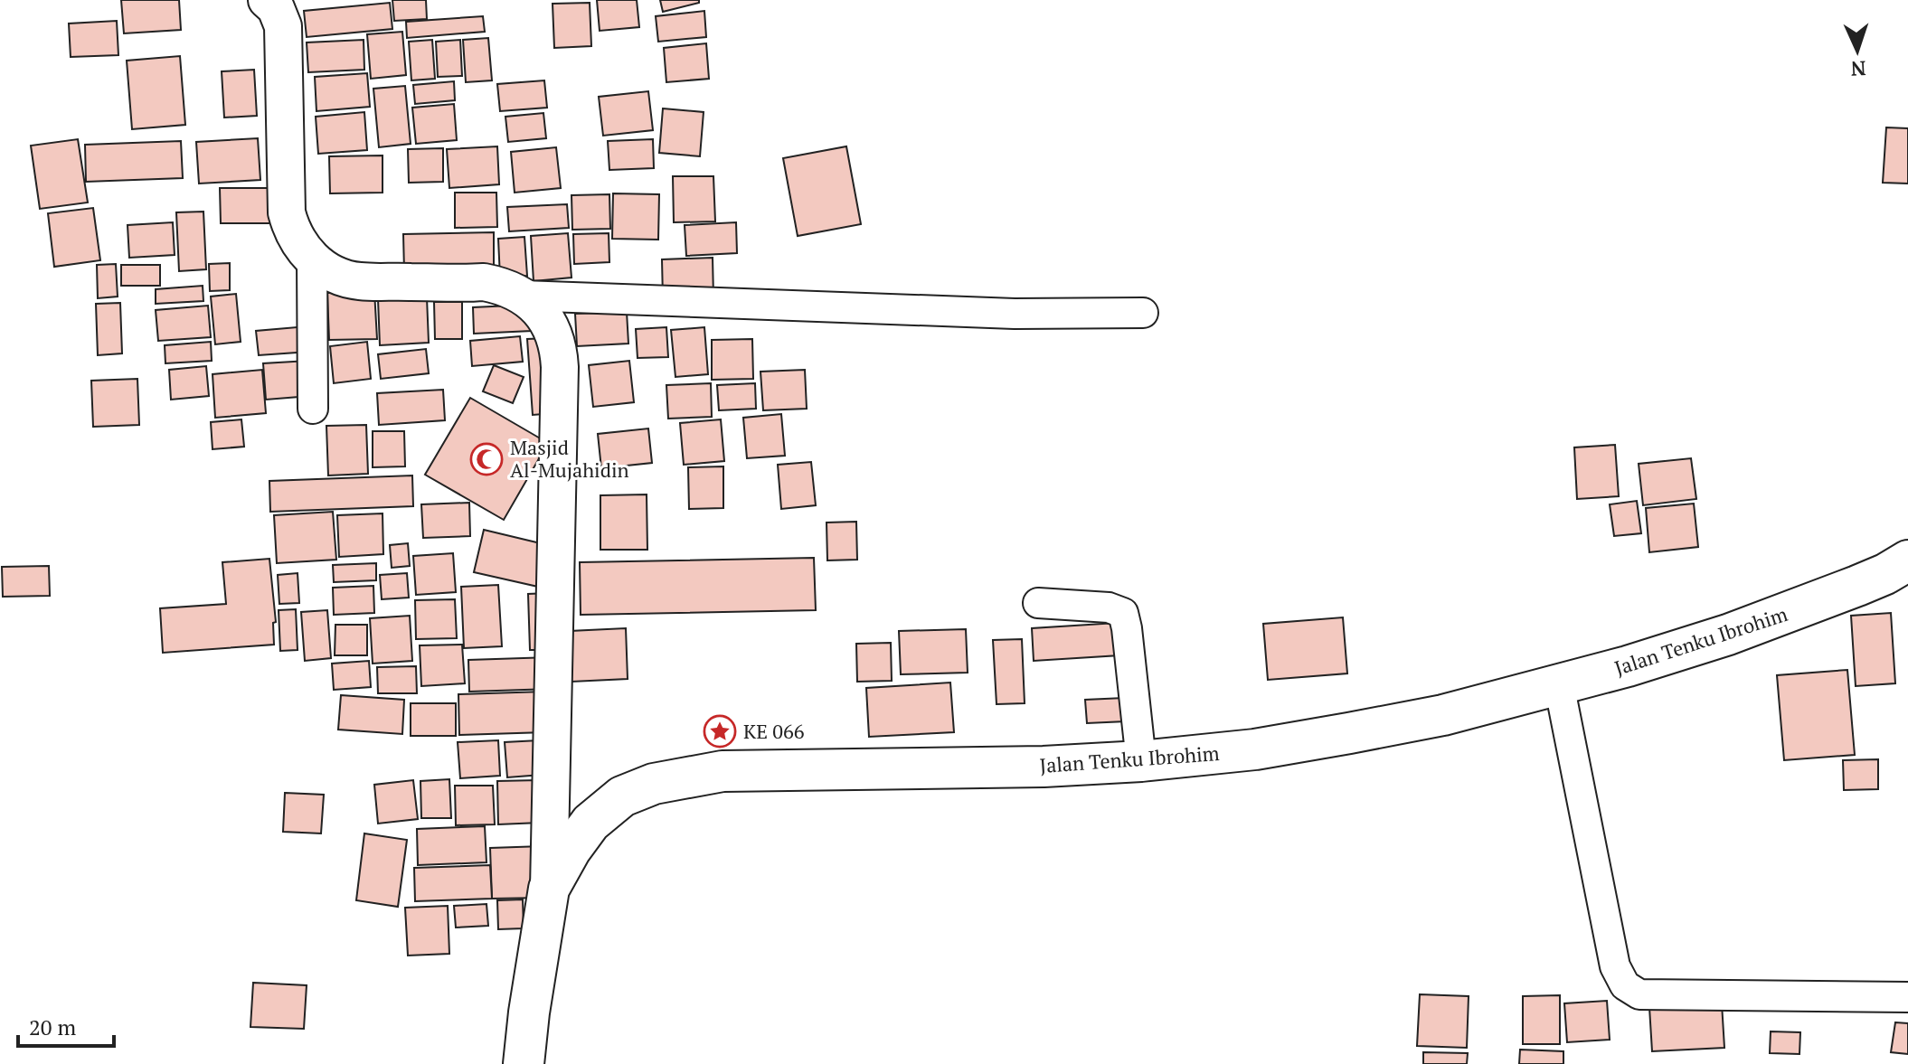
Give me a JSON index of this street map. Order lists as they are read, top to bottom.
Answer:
{
  "streets": {
    "main road": ["Jalan Tenku Ibrohim"]
  },
  "places": {
    "mosque": ["Masjid Al-Mujahidin"],
    "place": ["KE 066"]
  },
  "scale_bar": "20 m",
  "north": "bottom"
}
